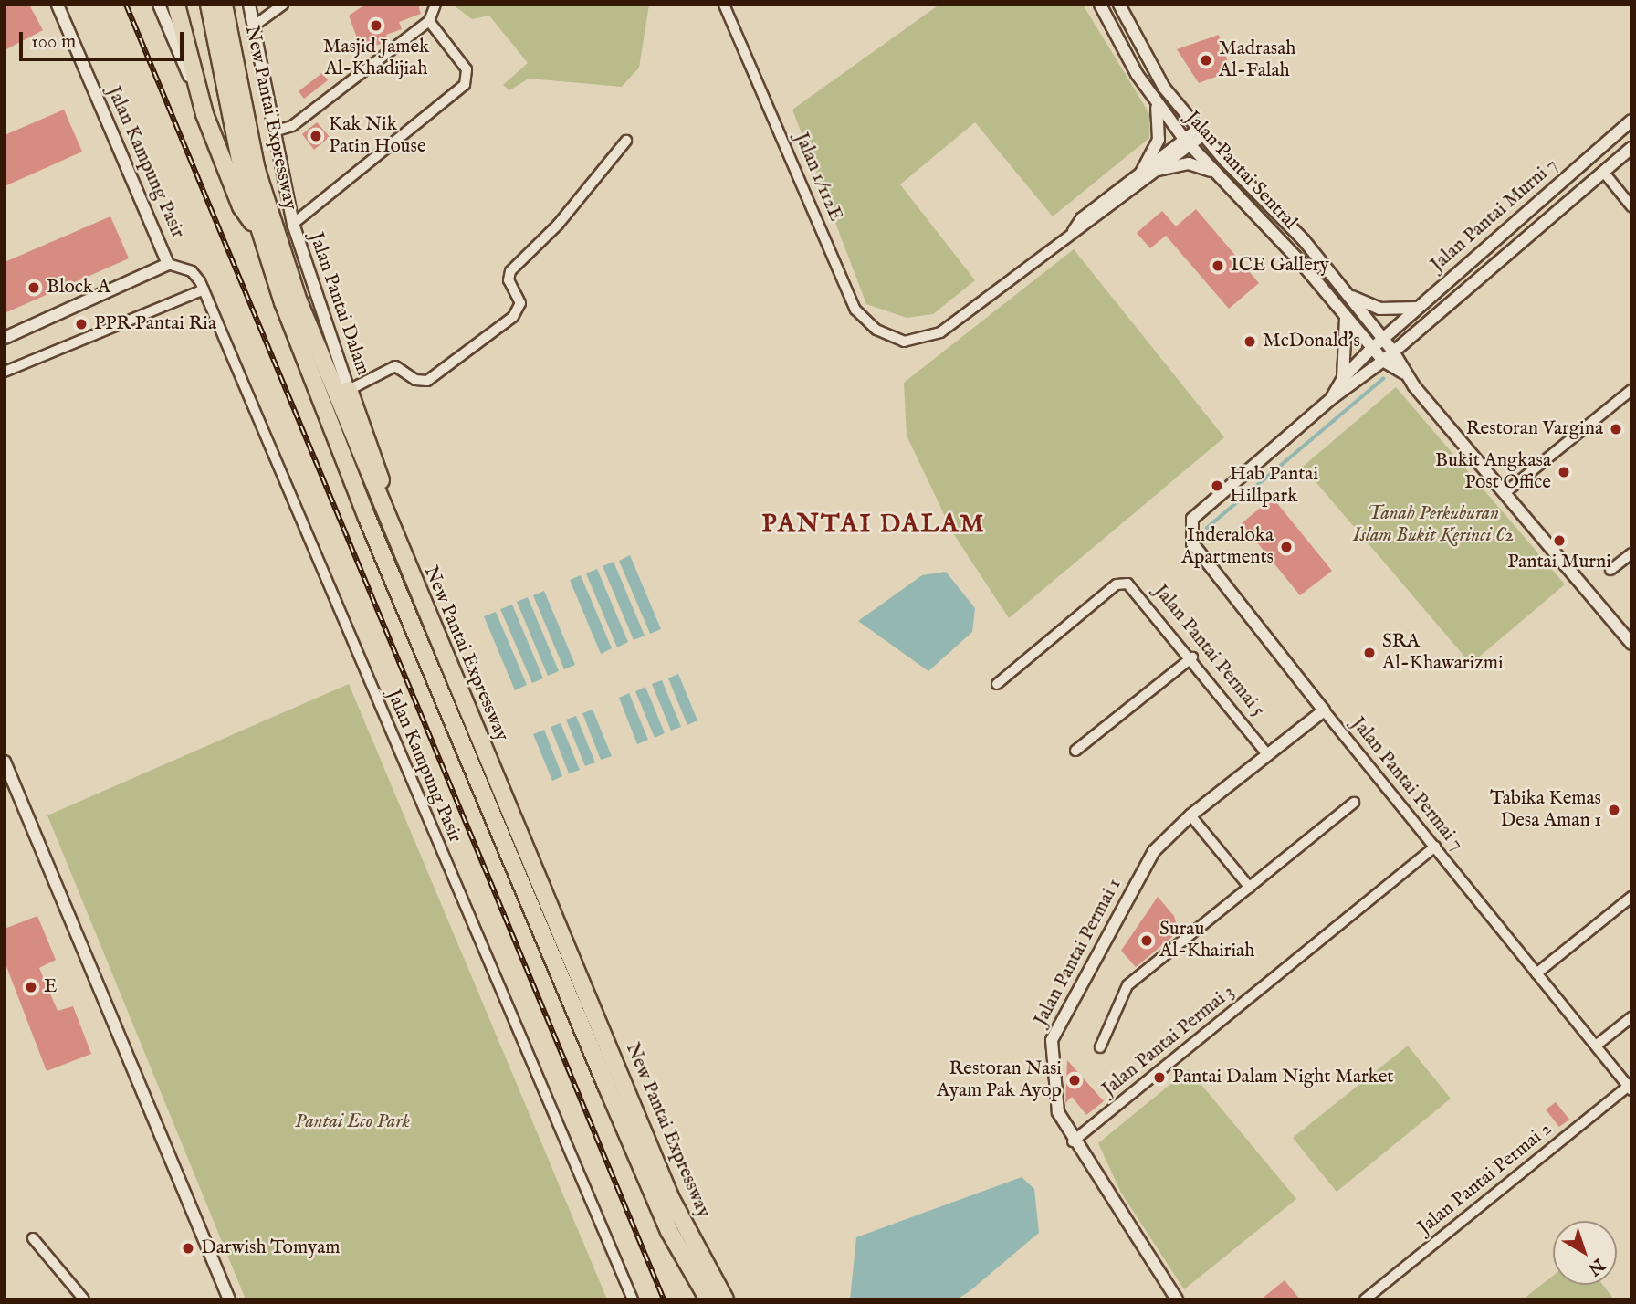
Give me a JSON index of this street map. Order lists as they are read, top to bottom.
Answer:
{
  "streets": {
    "highway": ["New Pantai Expressway"],
    "street": [
      "Jalan Kampung Pasir",
      "Jalan Pantai Sentral",
      "Jalan 1/112E",
      "Jalan Pantai Murni 7",
      "Jalan Pantai Dalam",
      "Jalan Pantai Permai 5",
      "Jalan Pantai Permai 7",
      "Jalan Pantai Permai 1",
      "Jalan Pantai Permai 3",
      "Jalan Pantai Permai 2"
    ]
  },
  "crossings": [
    ["Jalan Pantai Sentral", "Jalan Pantai Murni 7"],
    ["Jalan Pantai Murni 7", "Jalan Pantai Permai 7"],
    ["Jalan Pantai Permai 5", "Jalan Pantai Permai 1"],
    ["Jalan Pantai Permai 7", "Jalan Pantai Permai 1"],
    ["Jalan Pantai Permai 7", "Jalan Pantai Permai 3"],
    ["Jalan Pantai Permai 7", "Jalan Pantai Permai 2"],
    ["Jalan Pantai Permai 1", "Jalan Pantai Permai 3"]
  ],
  "districts": ["PANTAI DALAM"],
  "parks": ["Tanah Perkuburan Islam Bukit Kerinci C2", "Pantai Eco Park"],
  "places": [
    "Masjid Jamek Al-Khadijiah",
    "Madrasah Al-Falah",
    "Kak Nik Patin House",
    "ICE Gallery",
    "Block A",
    "PPR Pantai Ria",
    "McDonald's",
    "Restoran Vargina",
    "Bukit Angkasa Post Office",
    "Hab Pantai Hillpark",
    "Pantai Murni",
    "Inderaloka Apartments",
    "SRA Al-Khawarizmi",
    "Tabika Kemas Desa Aman 1",
    "Surau Al-Khairiah",
    "E",
    "Pantai Dalam Night Market",
    "Restoran Nasi Ayam Pak Ayop",
    "Darwish Tomyam"
  ],
  "scale_bar": "100 m",
  "north": "bottom right"
}
